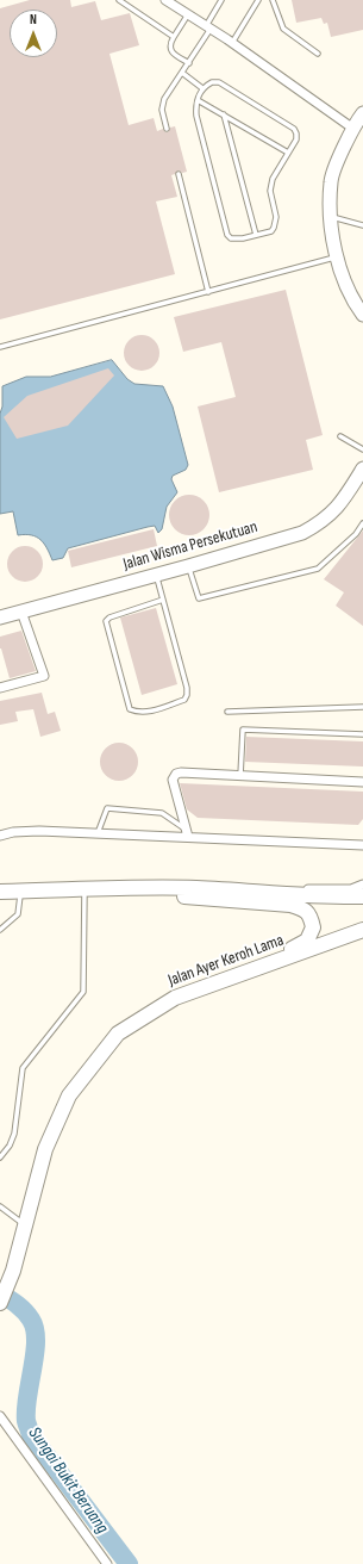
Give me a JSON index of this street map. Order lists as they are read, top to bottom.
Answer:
{
  "streets": {
    "main road": ["Jalan Ayer Keroh Lama"],
    "street": ["Jalan Wisma Persekutuan"]
  },
  "water": ["Sungai Bukit Beruang"],
  "north": "top"
}
